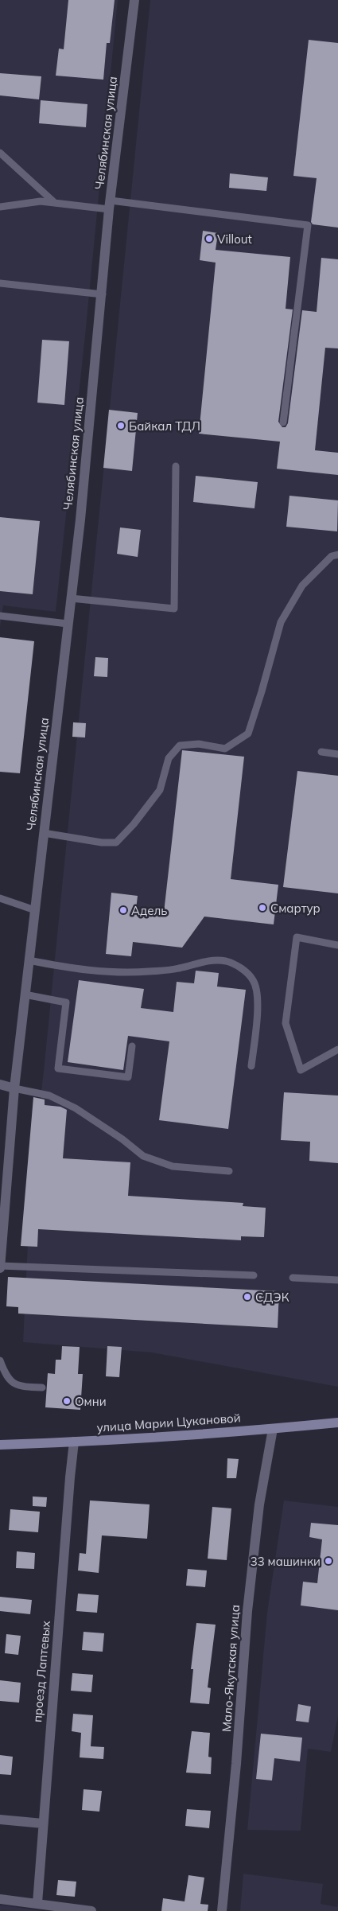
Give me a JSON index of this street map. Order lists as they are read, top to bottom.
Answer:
{
  "streets": {
    "street": [
      "Челябинская улица",
      "улица Марии Цукановой",
      "Мало-Якутская улица",
      "проезд Лаптевых"
    ]
  },
  "crossings": [
    ["улица Марии Цукановой", "Мало-Якутская улица"],
    ["улица Марии Цукановой", "проезд Лаптевых"]
  ],
  "places": [
    "Villout",
    "Байкал ТДЛ",
    "Смартур",
    "Адель",
    "СДЭК",
    "Омни",
    "33 машинки"
  ]
}
